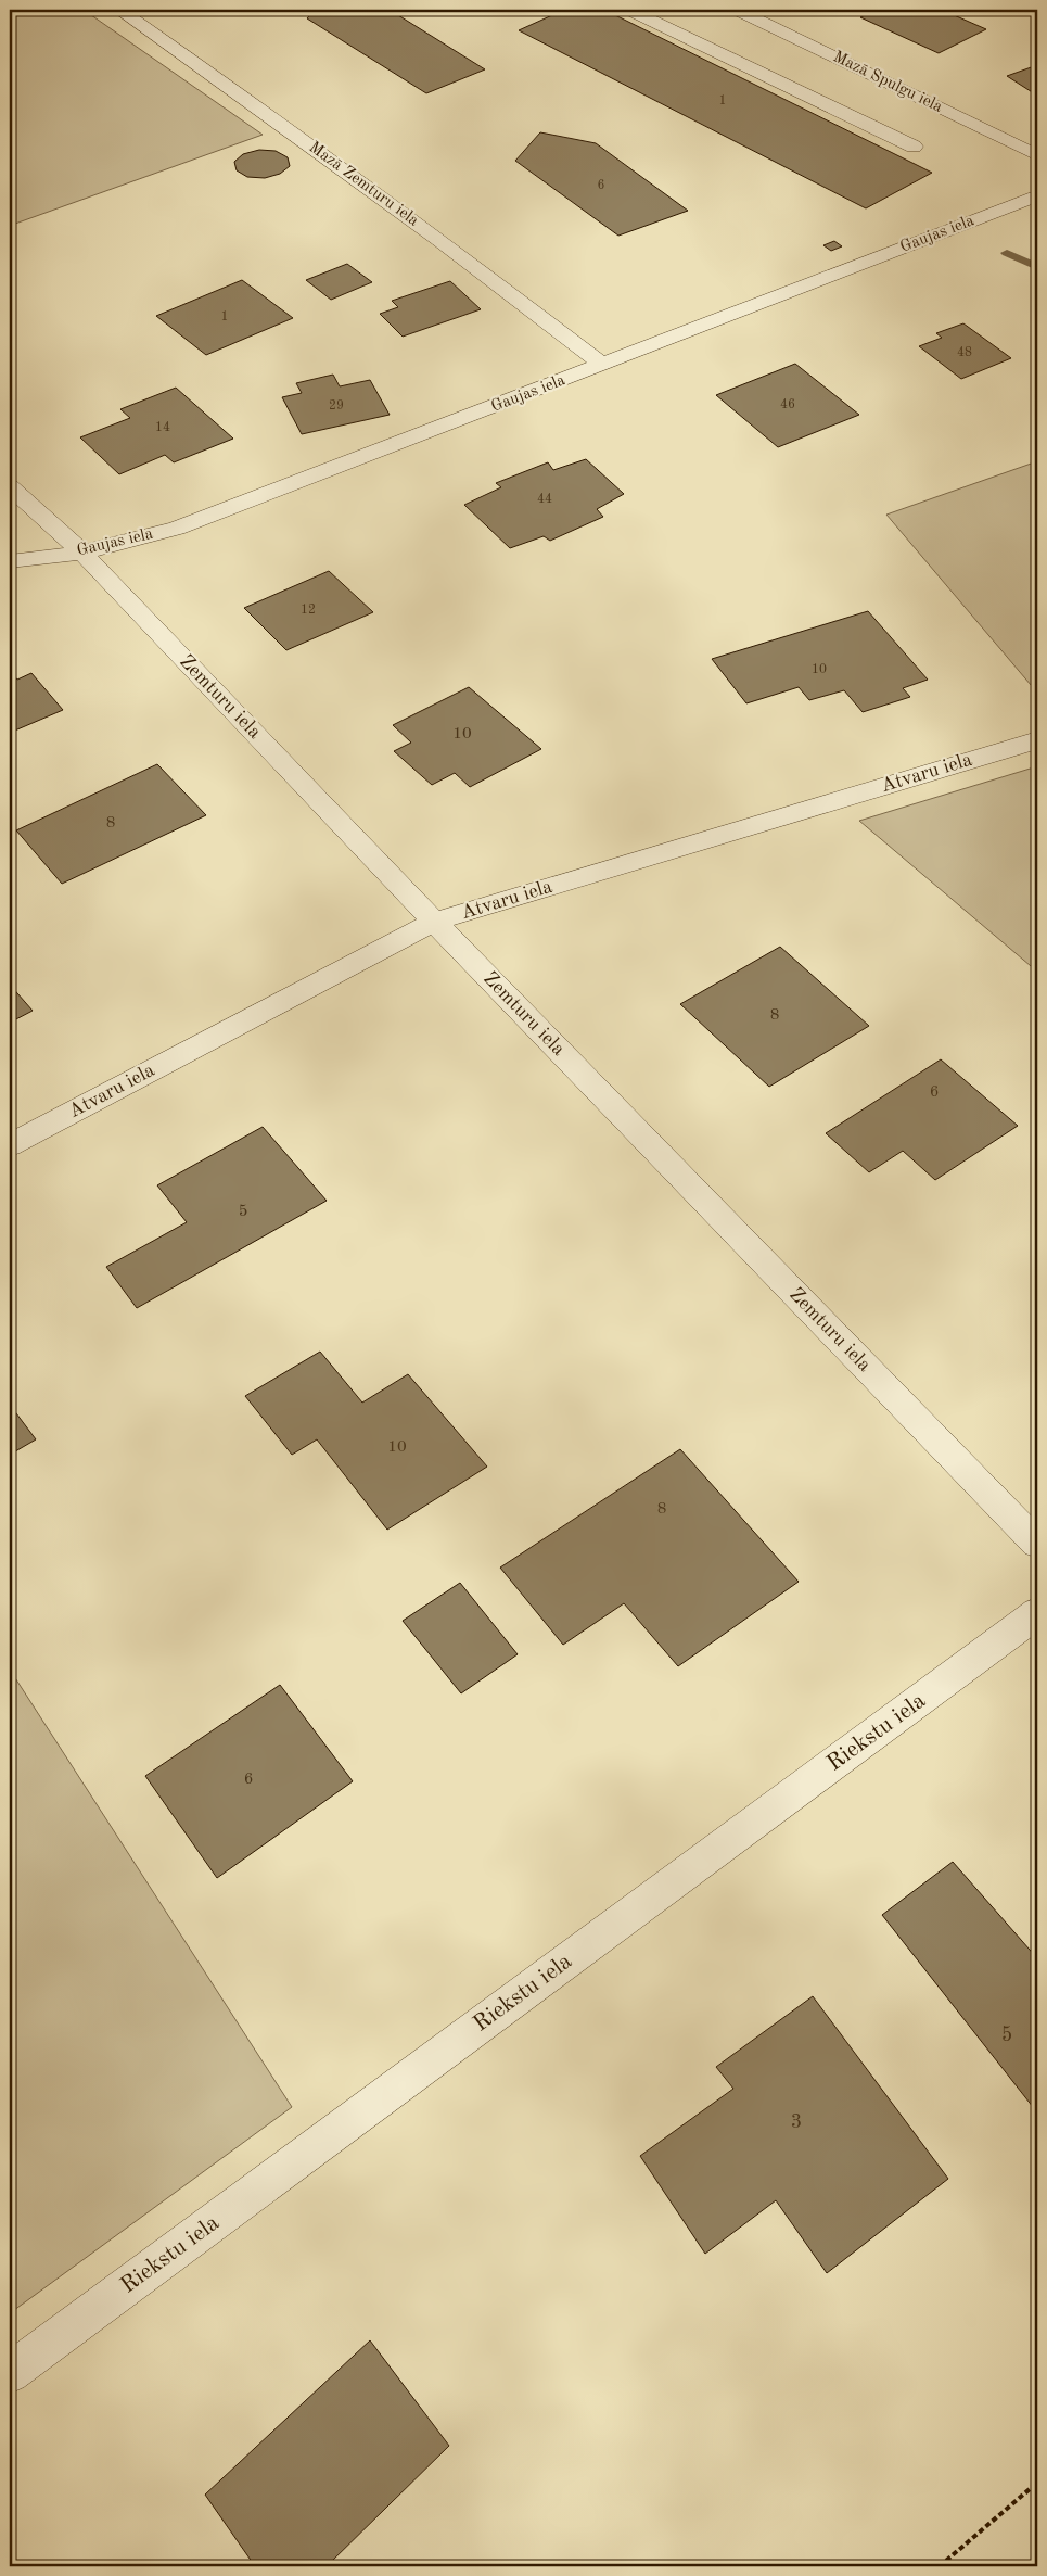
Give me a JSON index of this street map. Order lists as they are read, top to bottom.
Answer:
{
  "streets": {
    "street": [
      "Mazā Spulgu iela",
      "Mazā Zemturu iela",
      "Gaujas iela",
      "Zemturu iela",
      "Atvaru iela",
      "Riekstu iela"
    ]
  },
  "crossings": [
    ["Mazā Zemturu iela", "Gaujas iela"],
    ["Gaujas iela", "Zemturu iela"],
    ["Zemturu iela", "Atvaru iela"]
  ],
  "house_numbers": [
    "1",
    "6",
    "1",
    "48",
    "46",
    "29",
    "14",
    "44",
    "12",
    "10",
    "10",
    "8",
    "8",
    "6",
    "5",
    "10",
    "8",
    "6",
    "5",
    "3"
  ]
}
